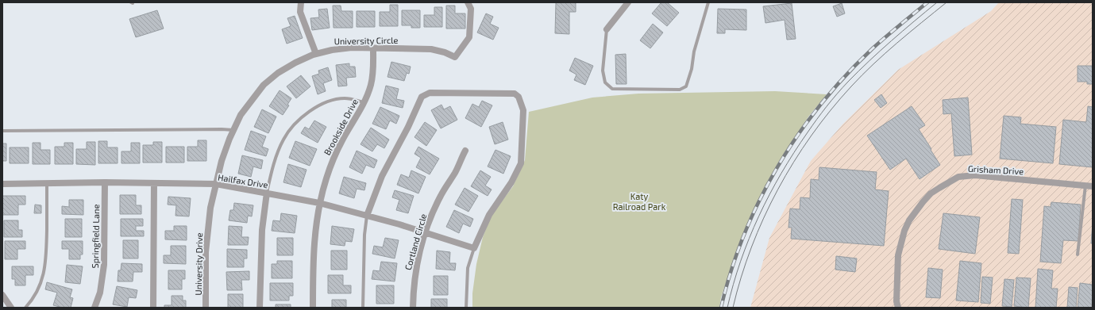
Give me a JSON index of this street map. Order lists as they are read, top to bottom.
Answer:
{
  "streets": {
    "street": [
      "University Circle",
      "Brookside Drive",
      "Grisham Drive",
      "Hailfax Drive",
      "Springfield Lane",
      "Cortland Circle",
      "University Drive"
    ]
  },
  "crossings": [
    ["University Circle", "Brookside Drive"],
    ["University Circle", "Hailfax Drive"],
    ["University Circle", "University Drive"],
    ["Brookside Drive", "Hailfax Drive"],
    ["Hailfax Drive", "Springfield Lane"],
    ["Hailfax Drive", "Cortland Circle"],
    ["Hailfax Drive", "University Drive"]
  ],
  "parks": ["Katy Railroad Park"]
}
